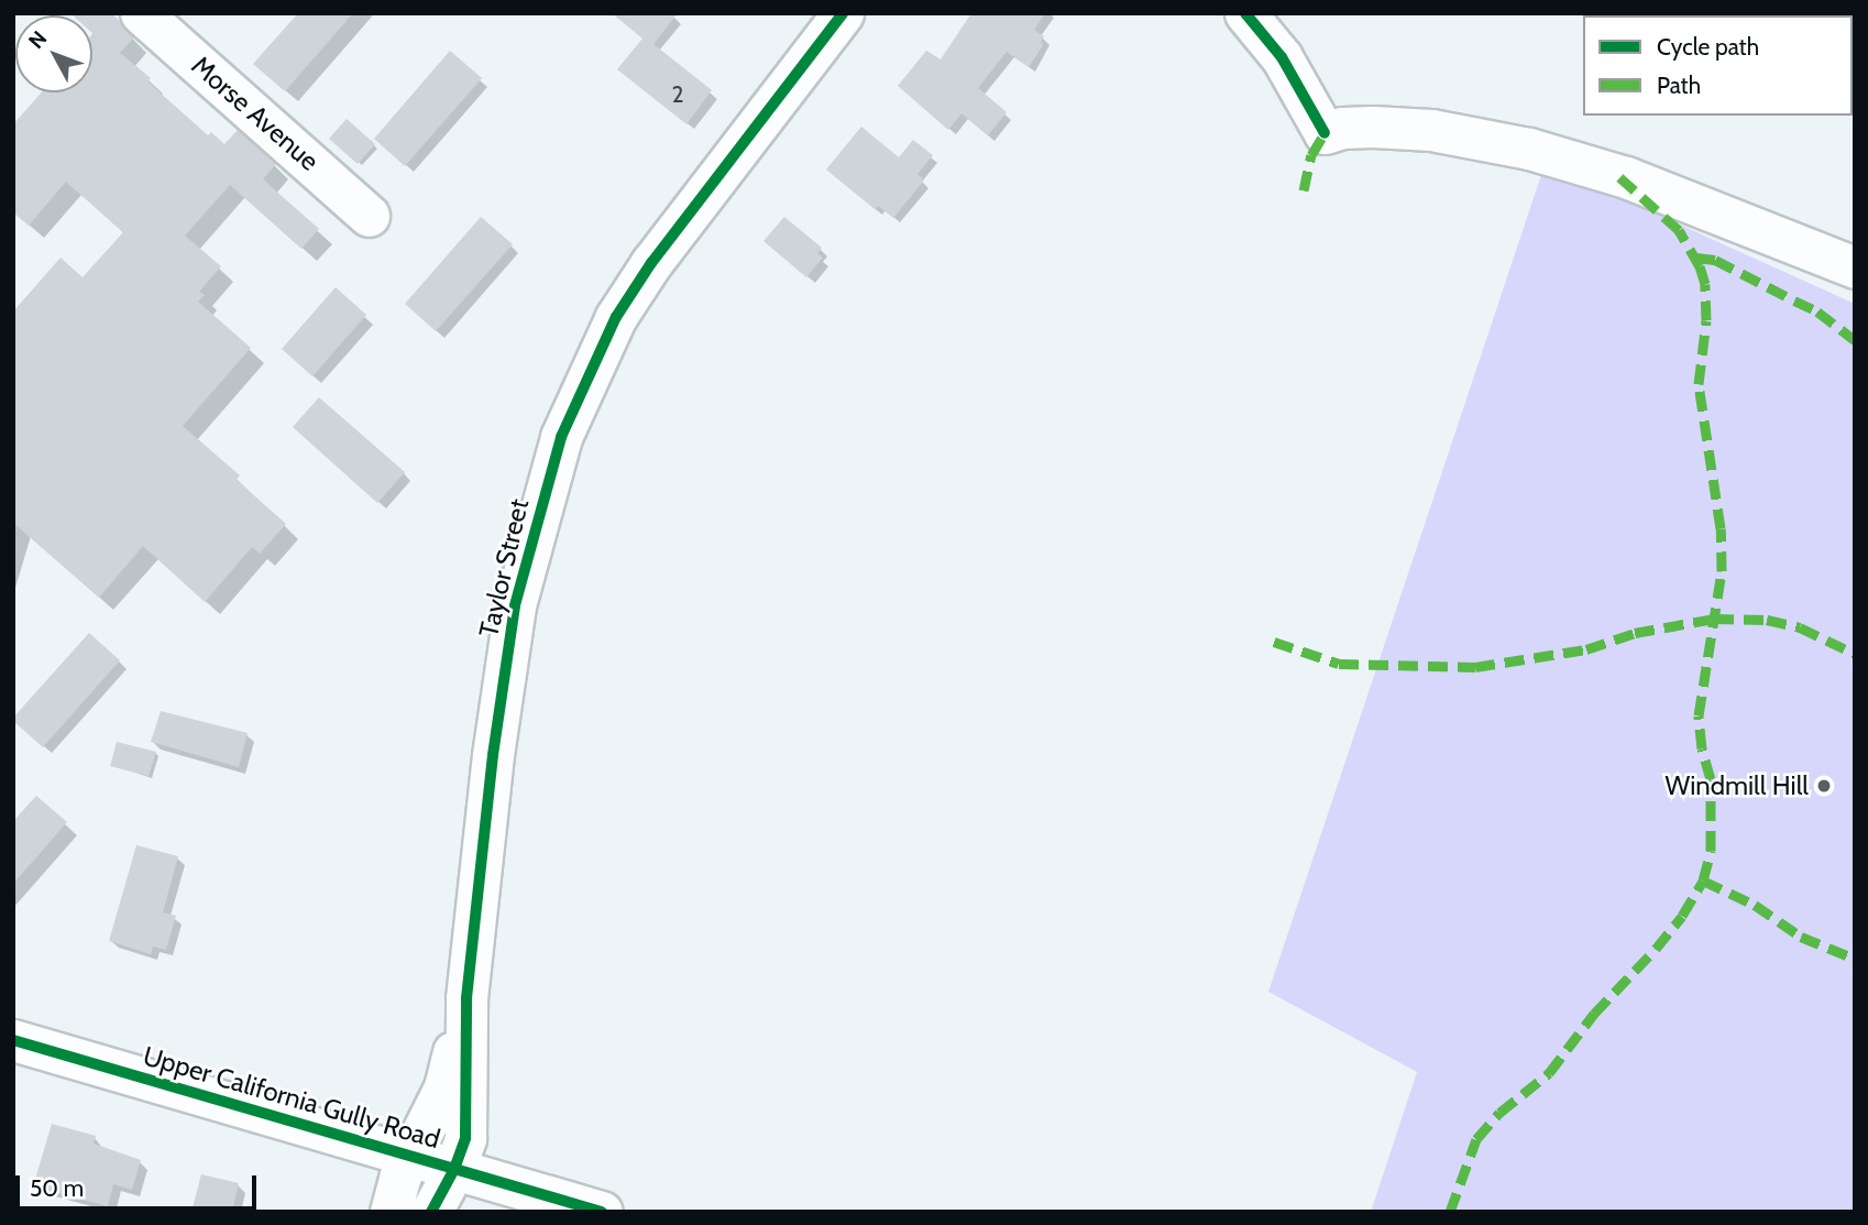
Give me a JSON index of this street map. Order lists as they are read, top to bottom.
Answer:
{
  "streets": {
    "street": ["Morse Avenue", "Taylor Street", "Upper California Gully Road"]
  },
  "crossings": [
    ["Taylor Street", "Upper California Gully Road"]
  ],
  "places": ["Windmill Hill"],
  "house_numbers": ["2"],
  "legend": ["Cycle path", "Path"],
  "scale_bar": "50 m",
  "north": "top left"
}
